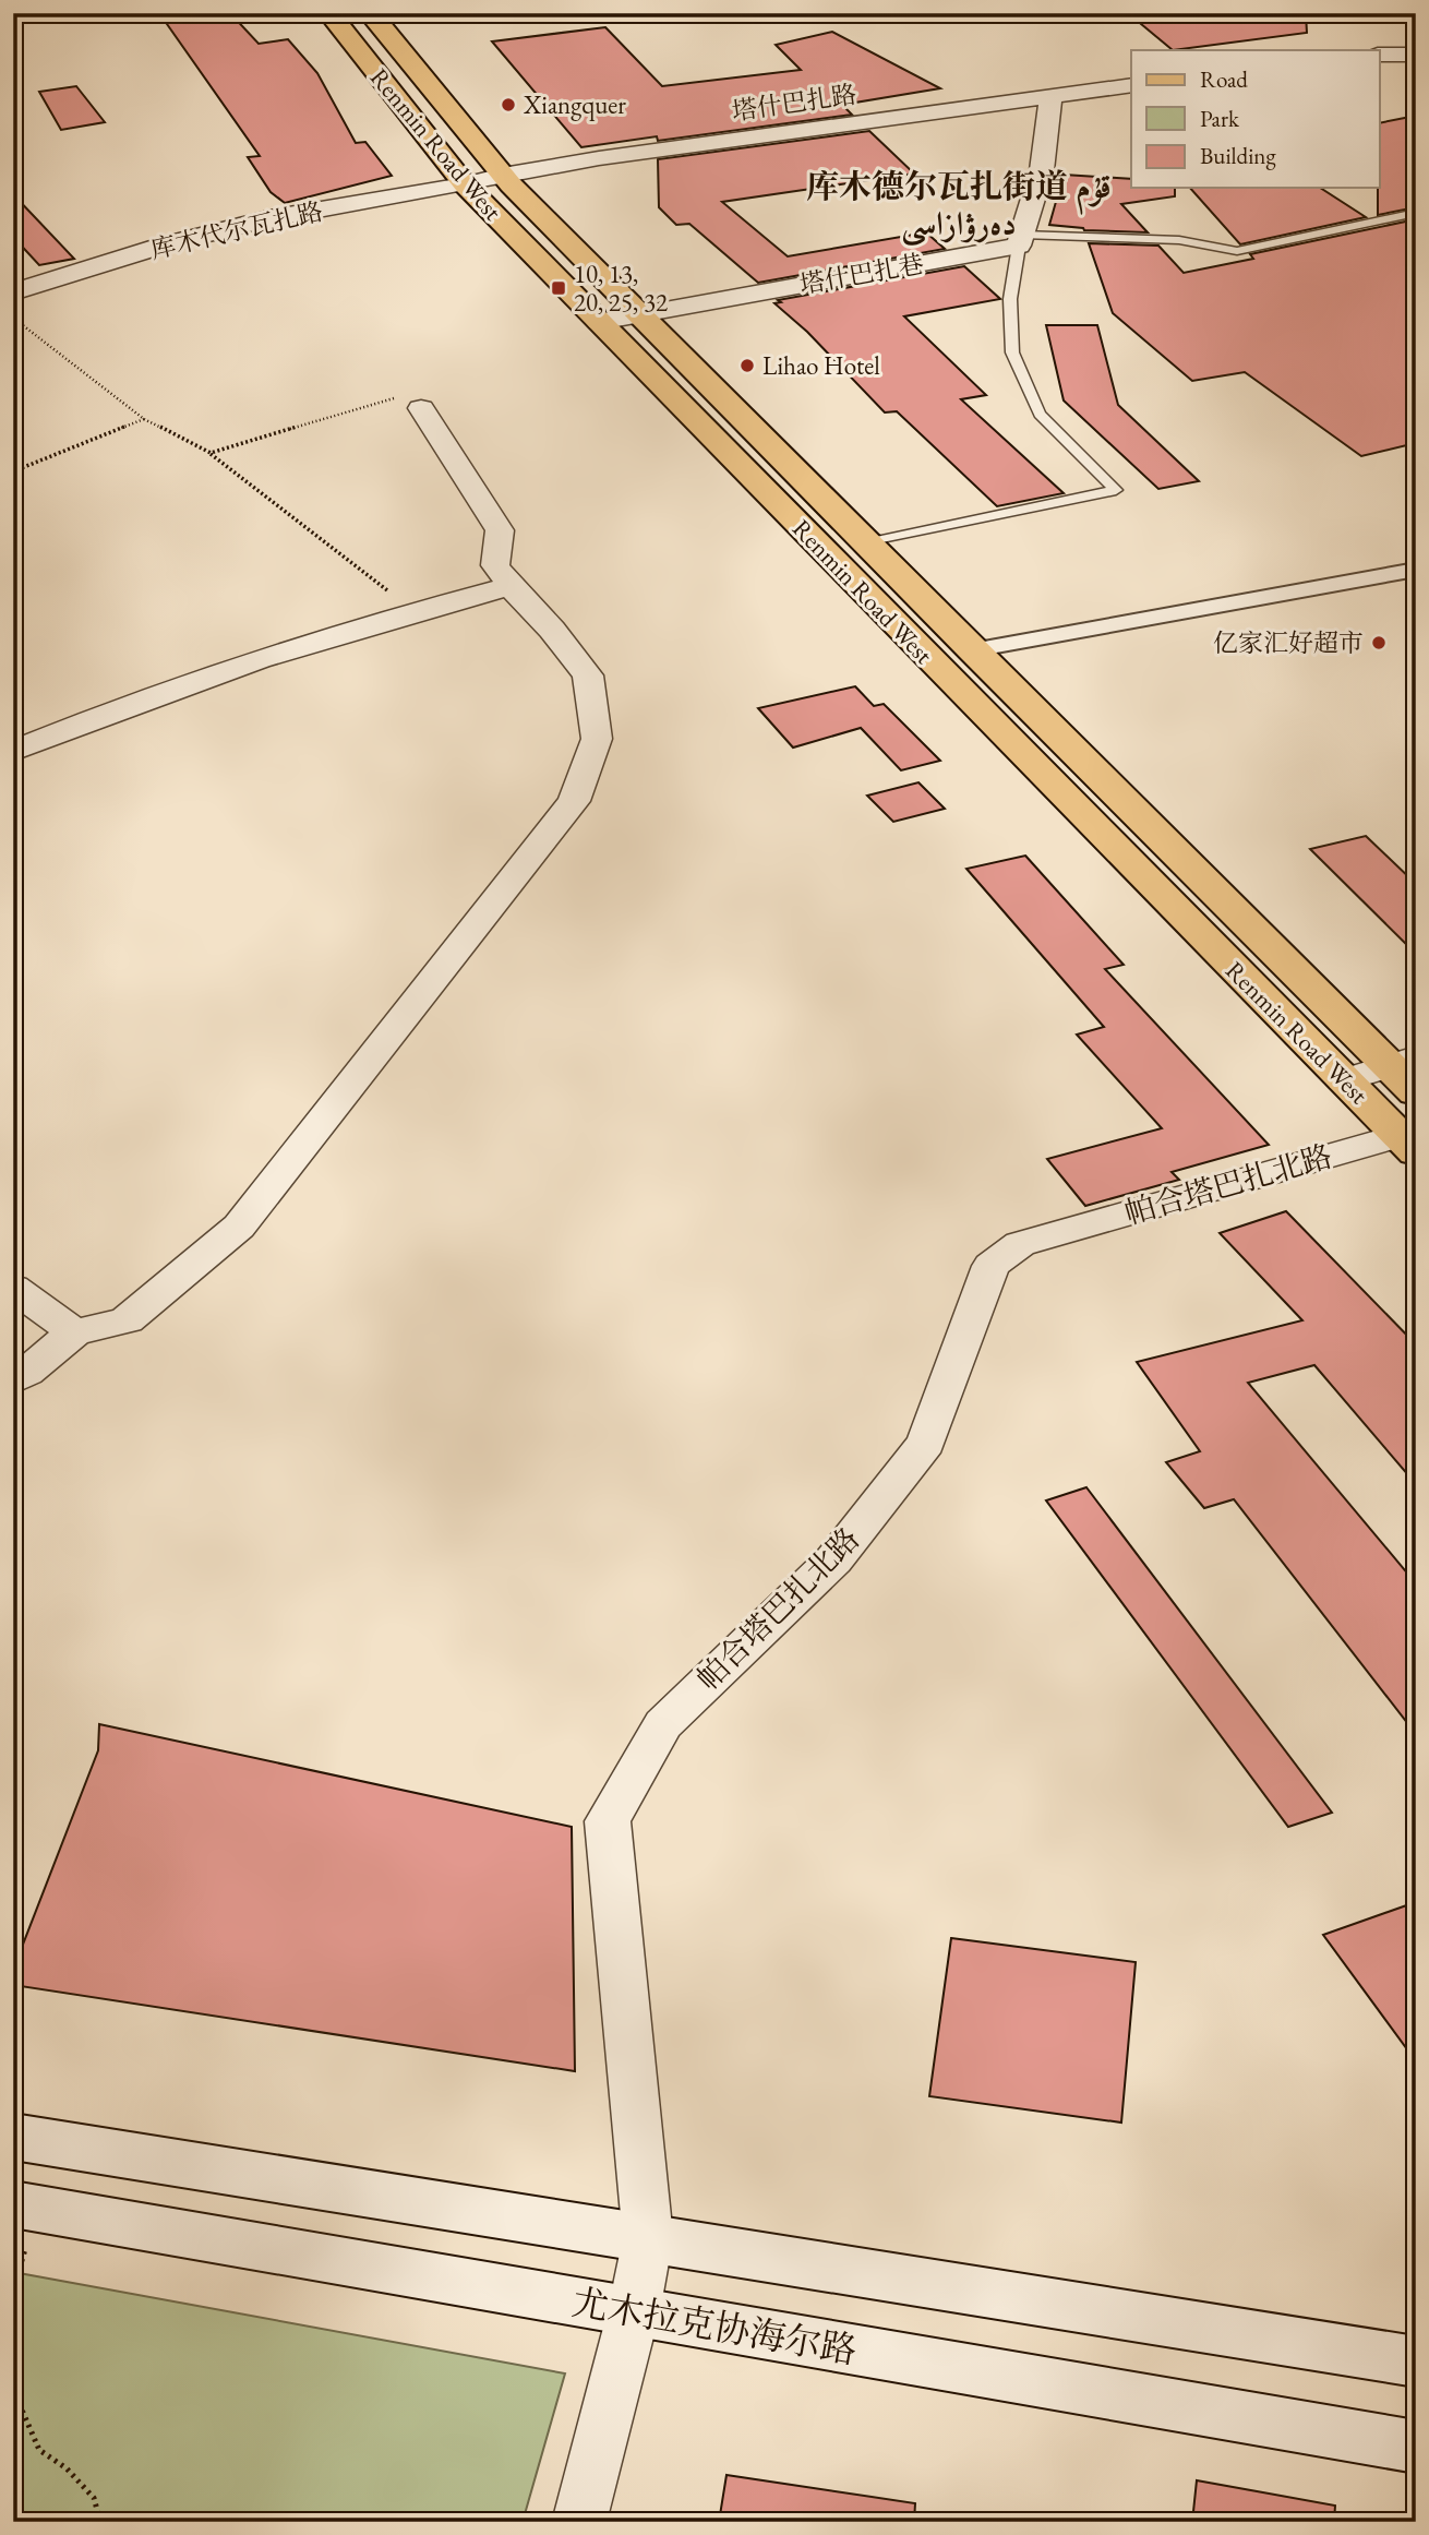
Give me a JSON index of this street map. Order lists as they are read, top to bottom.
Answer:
{
  "streets": {
    "main road": ["Renmin Road West", "尤木拉克协海尔路"],
    "street": [
      "塔什巴扎路",
      "库木代尔瓦扎路",
      "塔什巴扎巷",
      "帕合塔巴扎北路"
    ]
  },
  "crossings": [
    ["塔什巴扎路", "Renmin Road West"],
    ["塔什巴扎路", "库木代尔瓦扎路"],
    ["Renmin Road West", "库木代尔瓦扎路"],
    ["Renmin Road West", "塔什巴扎巷"],
    ["Renmin Road West", "帕合塔巴扎北路"],
    ["帕合塔巴扎北路", "尤木拉克协海尔路"]
  ],
  "districts": ["库木德尔瓦扎街道 قۇم دەرۋازاسى"],
  "places": {
    "other": ["Xiangquer", "Lihao Hotel", "亿家汇好超市"],
    "transit": ["10, 13, 20, 25, 32"]
  },
  "legend": ["Road", "Park", "Building"]
}
